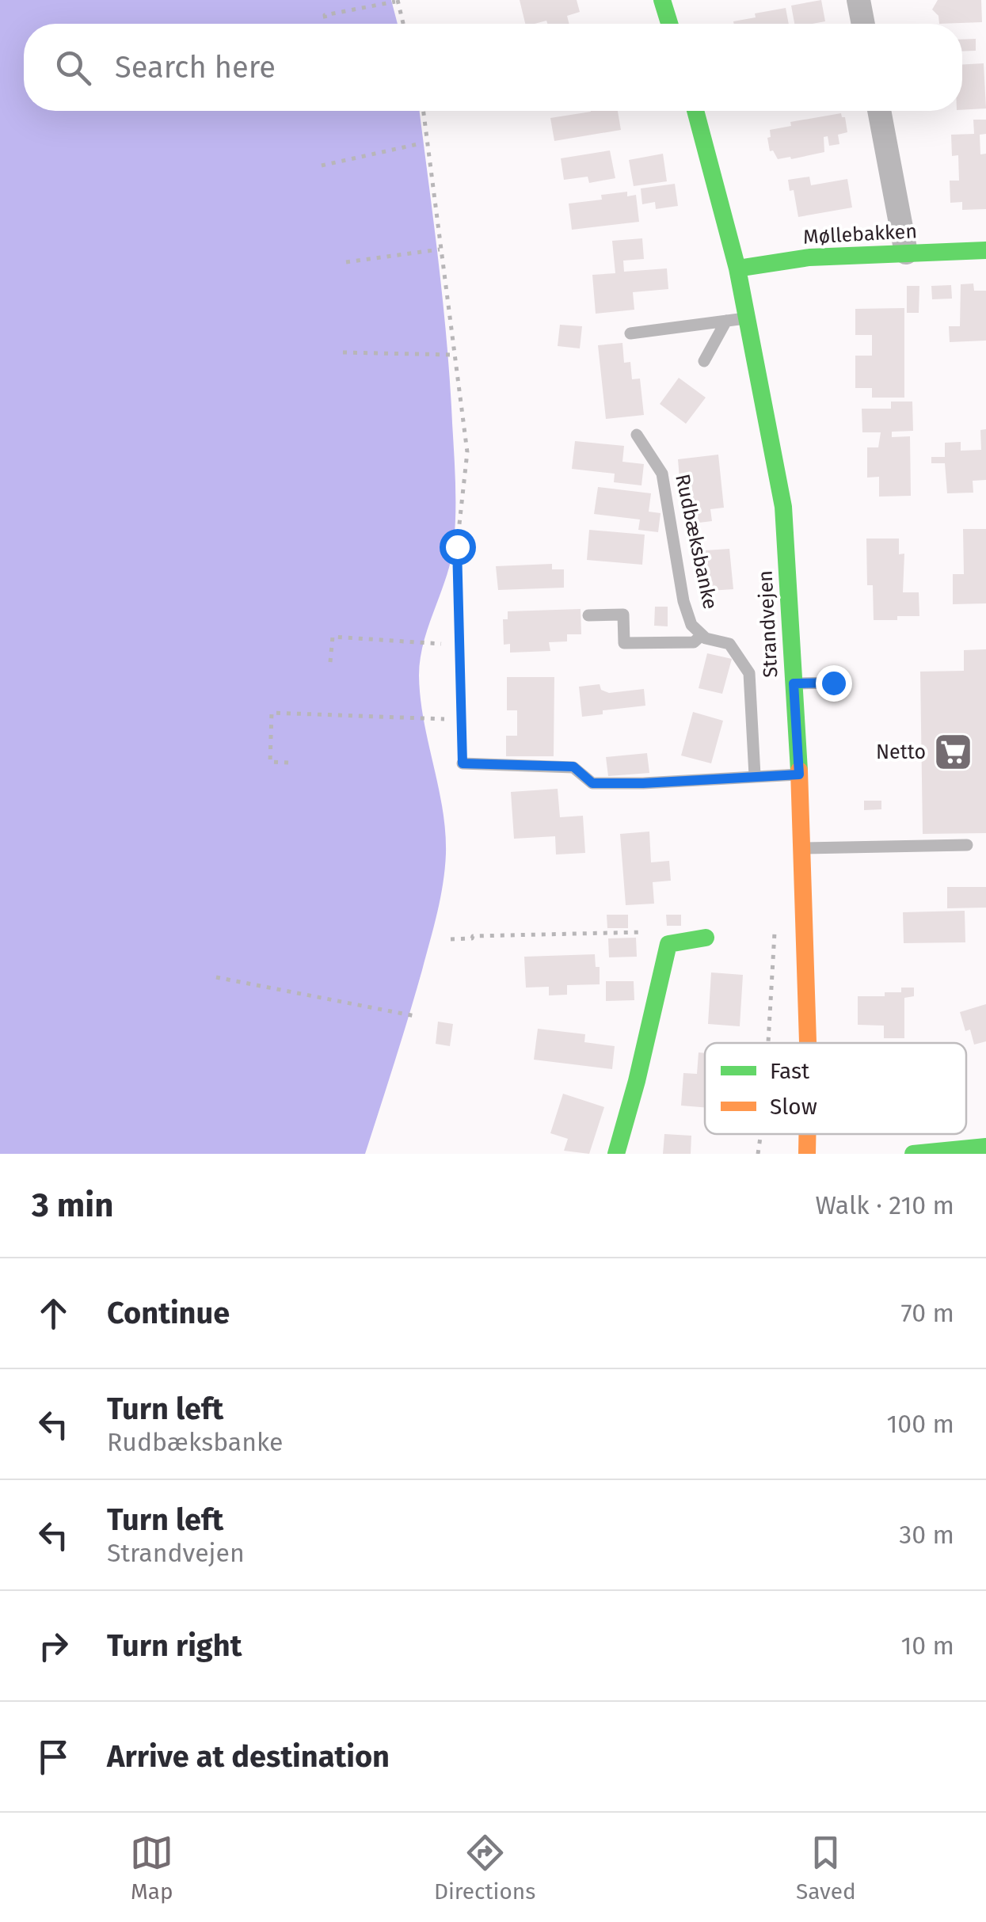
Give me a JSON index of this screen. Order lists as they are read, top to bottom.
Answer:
{
  "streets": {
    "street": ["Møllebakken", "Strandvejen"],
    "lane": ["Rudbæksbanke"]
  },
  "crossings": [
    ["Møllebakken", "Strandvejen"]
  ],
  "places": {
    "supermarket": ["Netto"]
  },
  "legend": ["Fast", "Slow"],
  "page": {
    "search": "Search here",
    "heading": ["3 min", "Walk · 210 m"],
    "list": [
      ["Continue", "70 m"],
      ["Turn left", "Rudbæksbanke", "100 m"],
      ["Turn left", "Strandvejen", "30 m"],
      ["Turn right", "10 m"],
      "Arrive at destination"
    ],
    "nav": ["Map", "Directions", "Saved"]
  }
}
